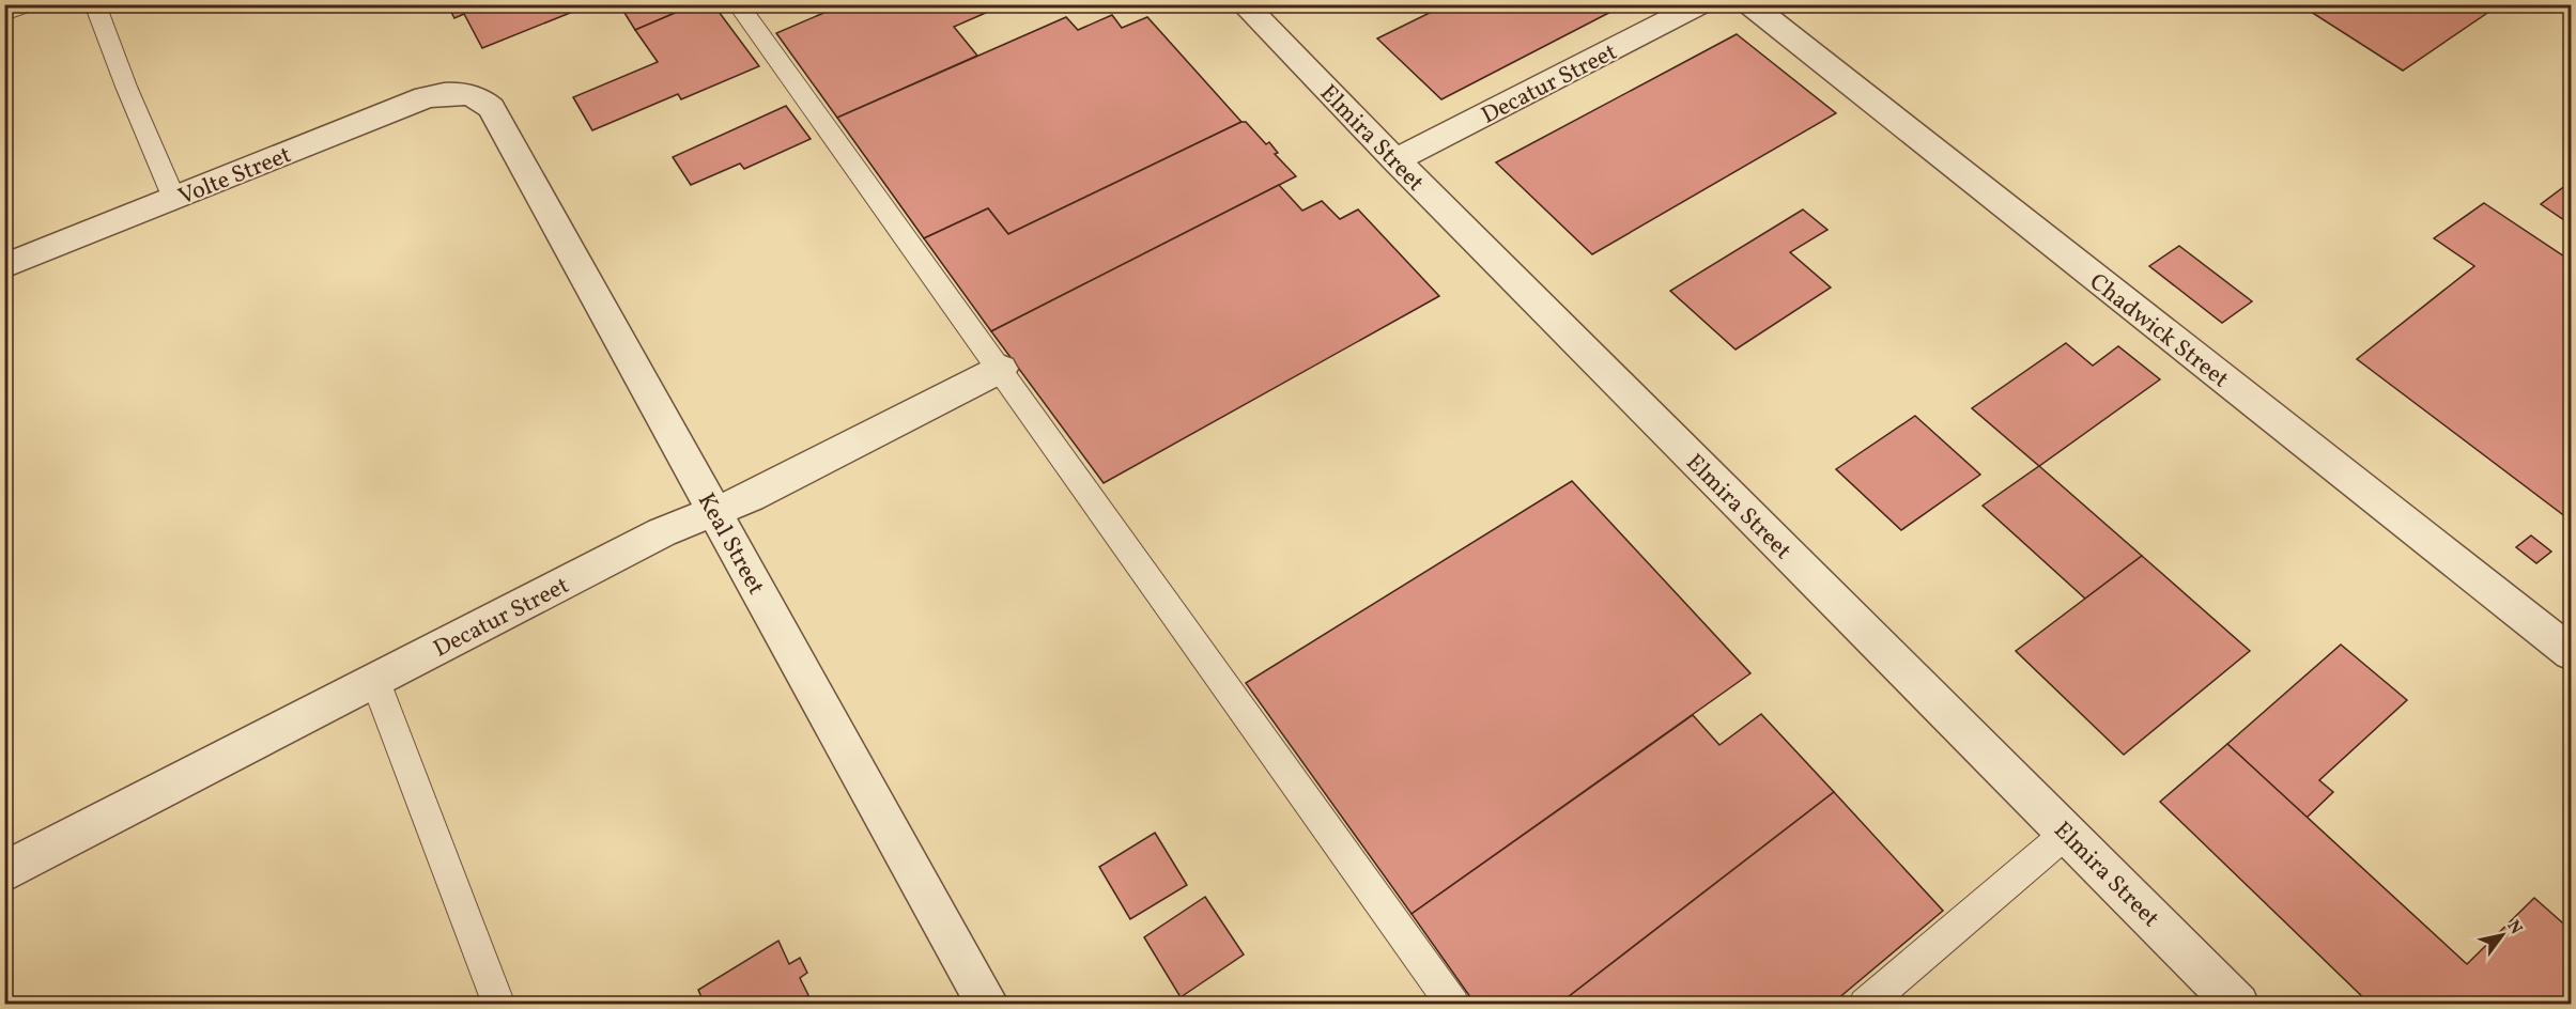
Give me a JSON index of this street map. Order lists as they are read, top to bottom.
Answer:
{
  "streets": {
    "street": [
      "Decatur Street",
      "Elmira Street",
      "Volte Street",
      "Chadwick Street",
      "Keal Street"
    ]
  },
  "crossings": [
    ["Decatur Street", "Elmira Street"],
    ["Decatur Street", "Keal Street"],
    ["Volte Street", "Keal Street"]
  ],
  "north": "top right"
}
